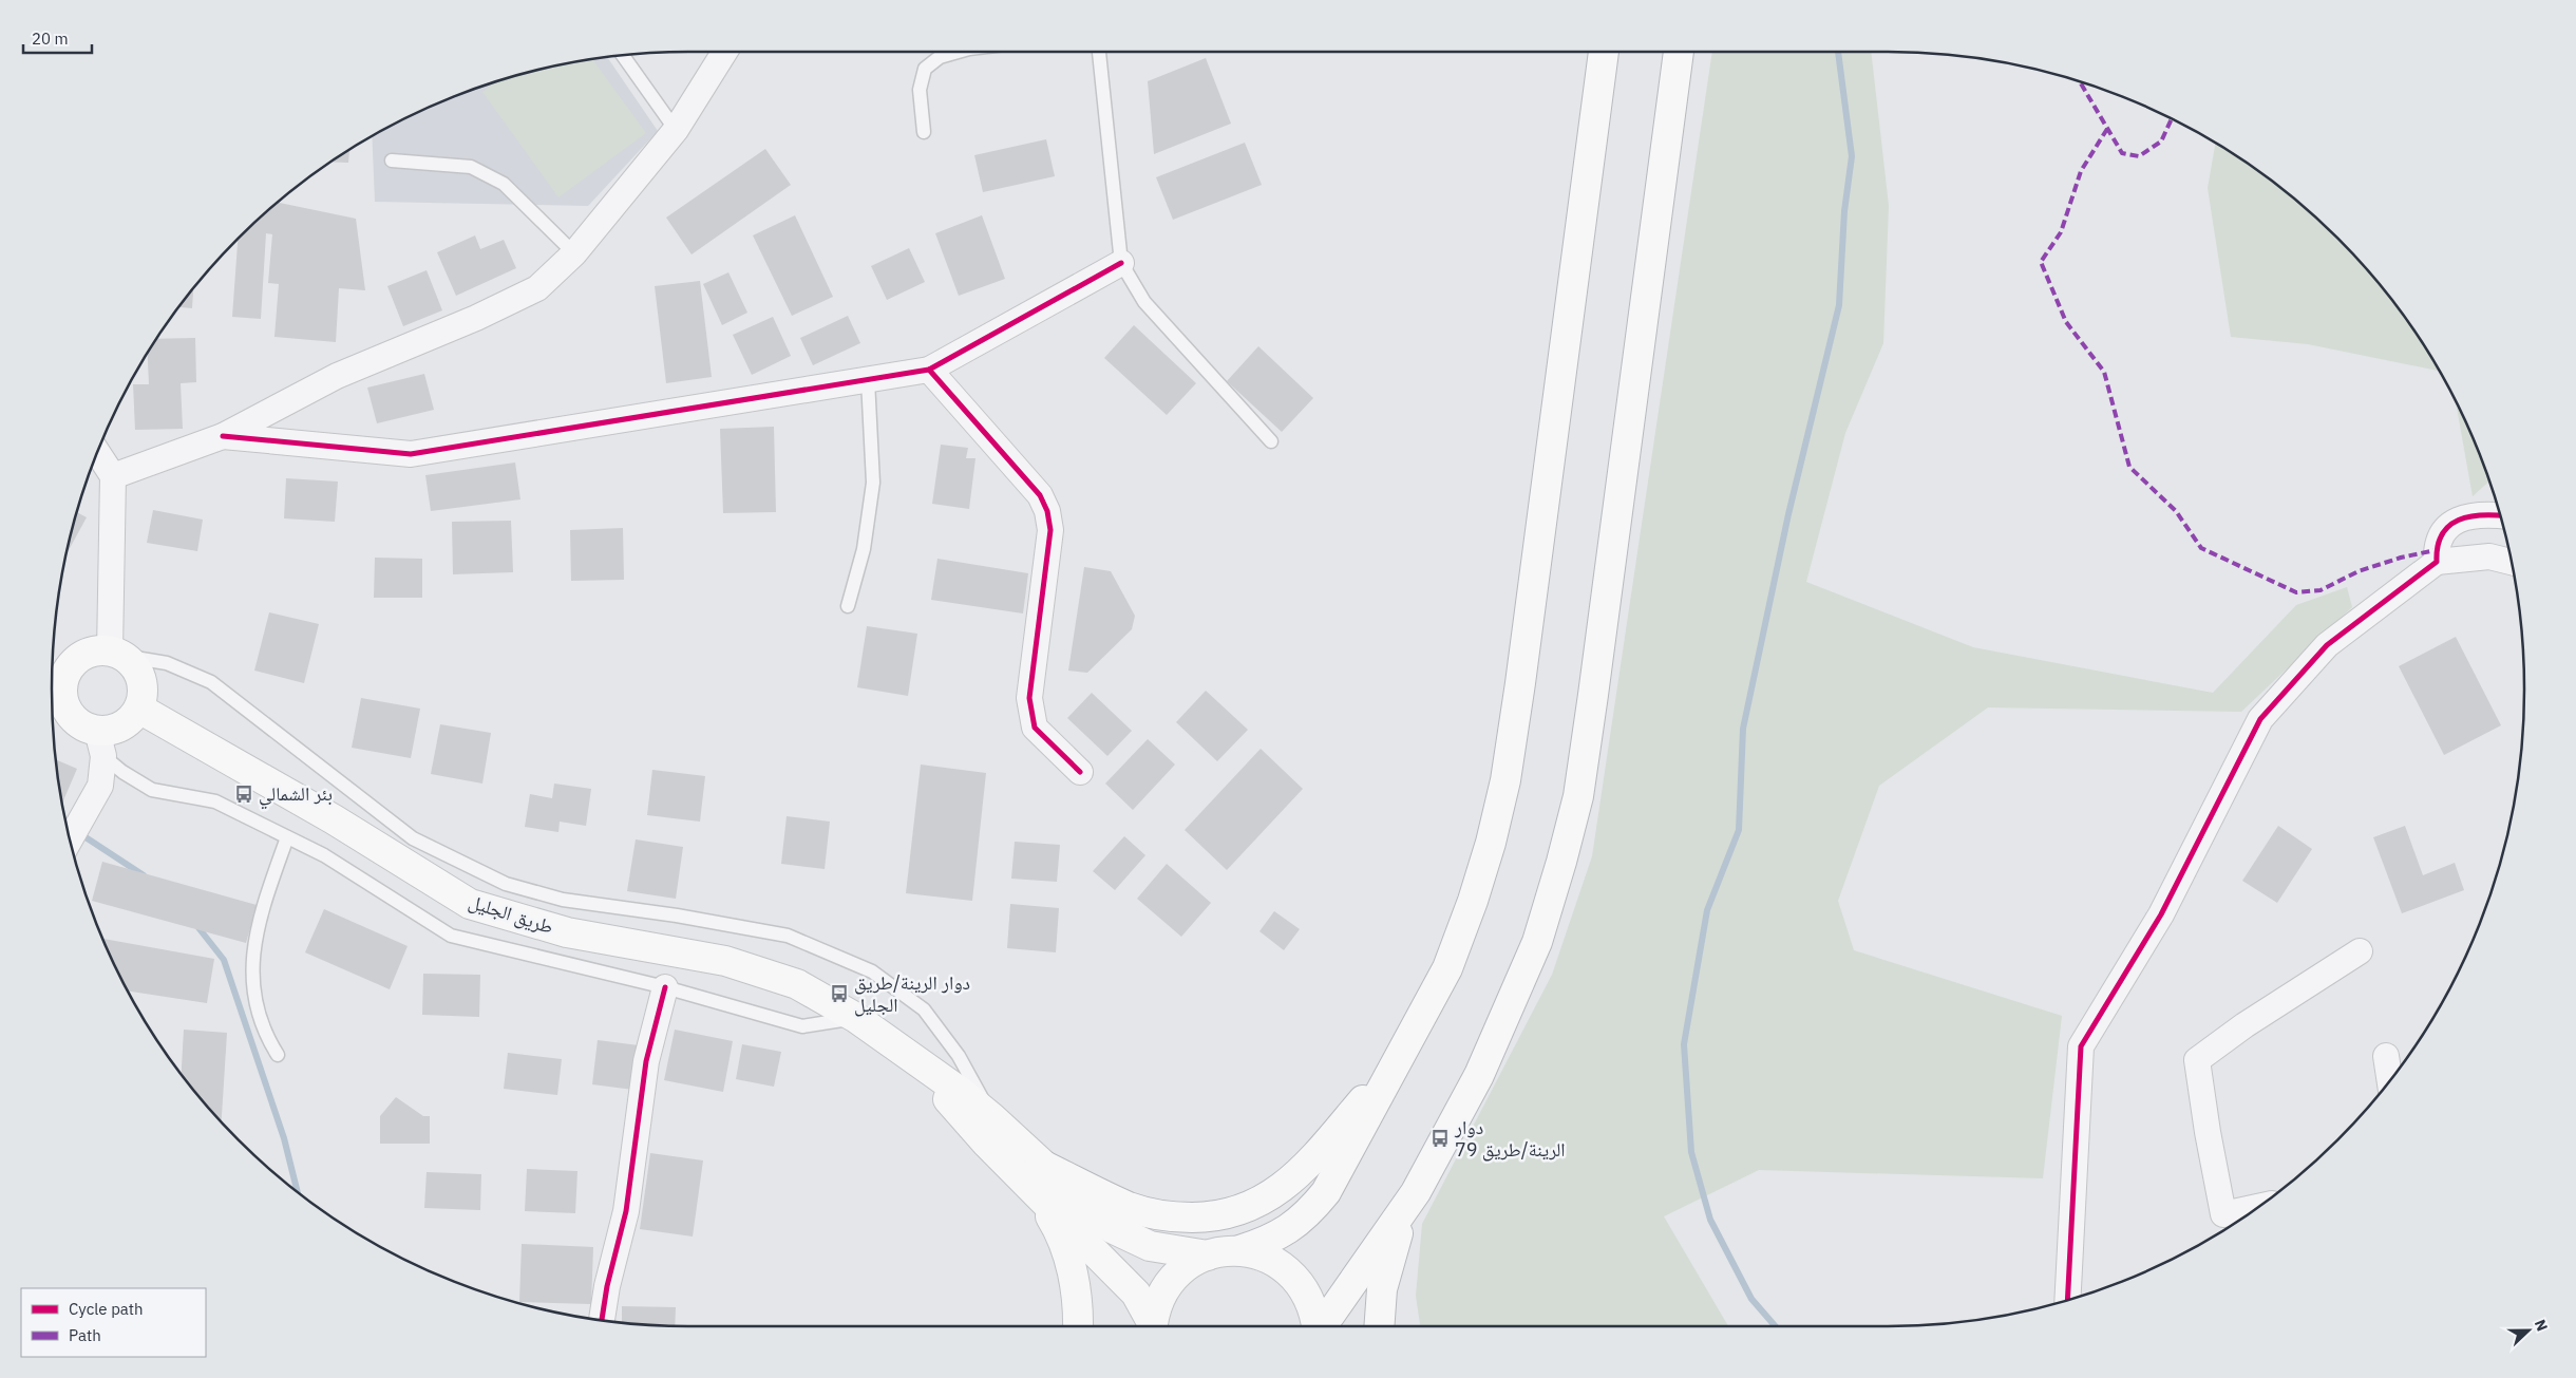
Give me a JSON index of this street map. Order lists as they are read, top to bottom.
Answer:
{
  "streets": {
    "main road": ["طريق الجليل"]
  },
  "places": {
    "bus stop": ["بئر الشمالي", "دوار الرينة/طريق الجليل", "دوار الرينة/طريق 79"]
  },
  "legend": ["Cycle path", "Path"],
  "scale_bar": "20 m",
  "north": "right"
}
